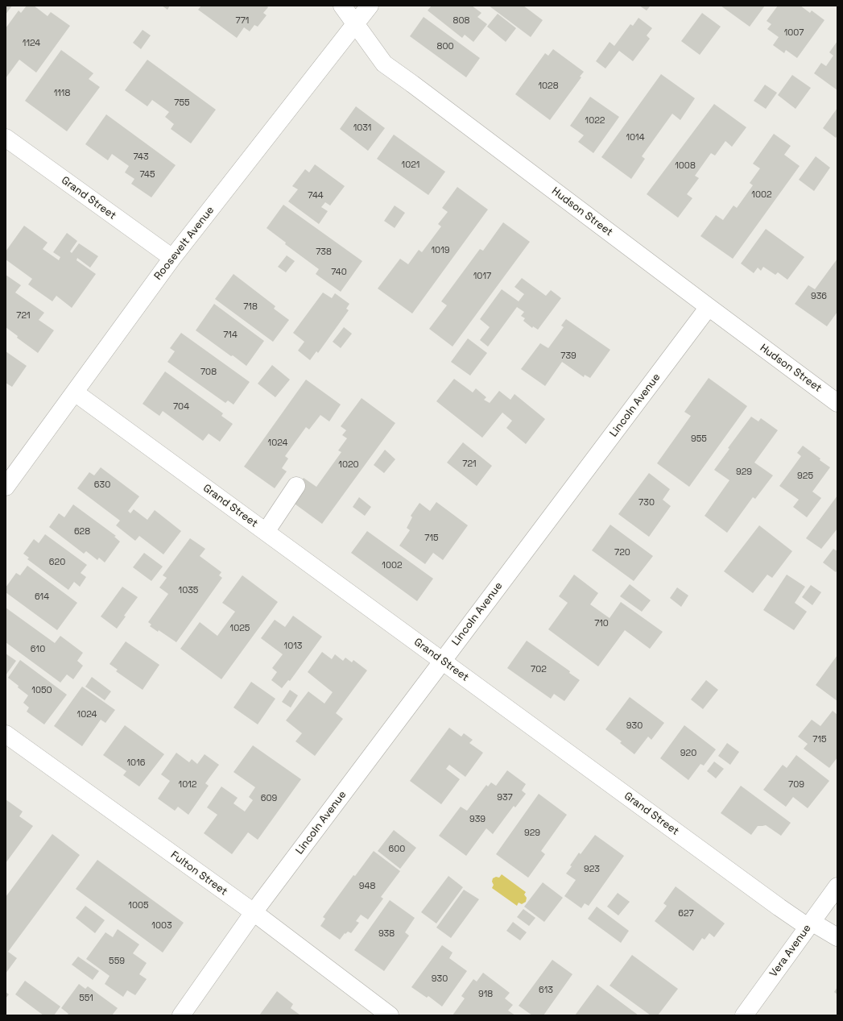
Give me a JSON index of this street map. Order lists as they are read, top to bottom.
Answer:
{
  "streets": {
    "street": [
      "Grand Street",
      "Hudson Street",
      "Roosevelt Avenue",
      "Lincoln Avenue",
      "Fulton Street",
      "Vera Avenue"
    ]
  },
  "crossings": [
    ["Grand Street", "Roosevelt Avenue"],
    ["Grand Street", "Lincoln Avenue"],
    ["Grand Street", "Vera Avenue"],
    ["Hudson Street", "Roosevelt Avenue"],
    ["Hudson Street", "Lincoln Avenue"],
    ["Lincoln Avenue", "Fulton Street"]
  ],
  "house_numbers": [
    "771",
    "808",
    "1007",
    "1124",
    "800",
    "1028",
    "1118",
    "755",
    "1022",
    "1031",
    "1014",
    "743",
    "1021",
    "1008",
    "745",
    "1002",
    "744",
    "1019",
    "738",
    "740",
    "1017",
    "936",
    "718",
    "721",
    "714",
    "739",
    "708",
    "704",
    "955",
    "1024",
    "721",
    "1020",
    "929",
    "925",
    "630",
    "730",
    "628",
    "715",
    "720",
    "620",
    "1002",
    "1035",
    "614",
    "710",
    "1025",
    "1013",
    "610",
    "702",
    "1050",
    "1024",
    "930",
    "715",
    "920",
    "1016",
    "1012",
    "709",
    "937",
    "609",
    "939",
    "929",
    "600",
    "923",
    "948",
    "1005",
    "627",
    "1003",
    "938",
    "559",
    "930",
    "613",
    "918",
    "551"
  ]
}
